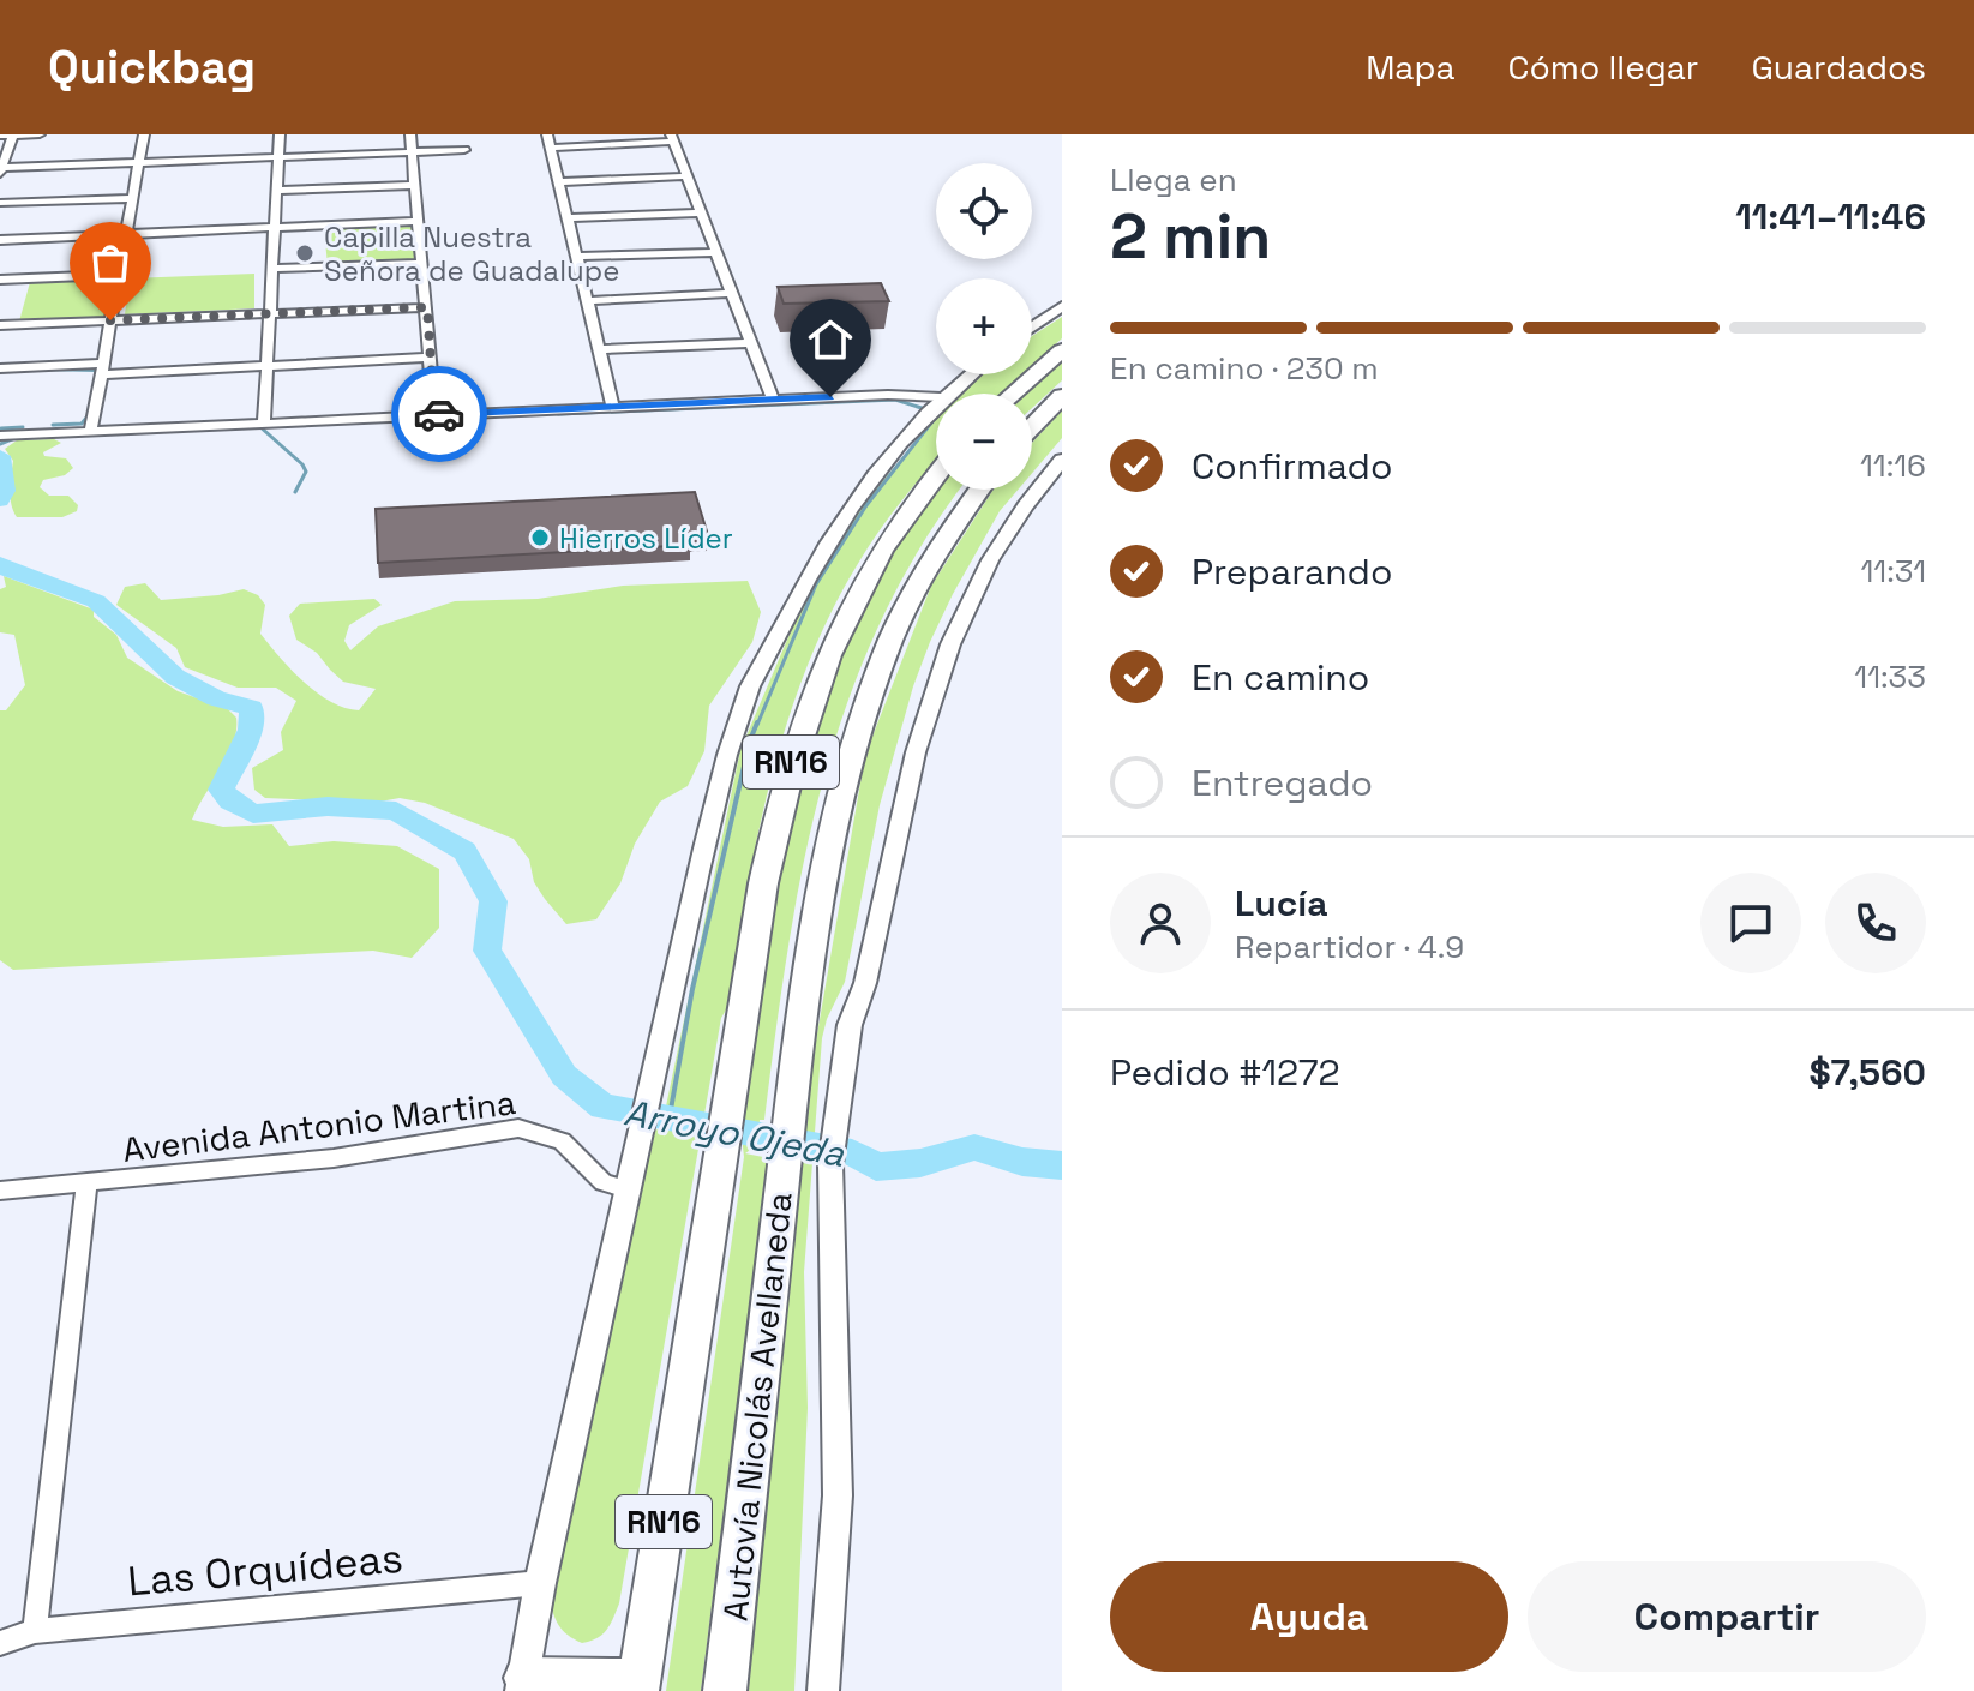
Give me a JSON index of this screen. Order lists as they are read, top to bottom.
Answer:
{
  "streets": {
    "highway": ["RN16", "Autovía Nicolás Avellaneda"],
    "street": ["Avenida Antonio Martina", "Las Orquídeas"]
  },
  "water": ["Arroyo Ojeda"],
  "places": ["Capilla Nuestra Señora de Guadalupe", "Hierros Líder"],
  "page": {
    "header": "Quickbag",
    "nav": ["Mapa", "Cómo llegar", "Guardados"],
    "heading": ["2 min", "Llega en", "11:41–11:46"],
    "panel": [
      "Lucía",
      "Repartidor · 4.9",
      "Pedido #1272",
      "$7,560"
    ],
    "map_buttons": ["+", "−"],
    "bar": "En camino · 230 m",
    "list": [
      ["Confirmado", "11:16"],
      ["Preparando", "11:31"],
      ["En camino", "11:33"],
      "Entregado"
    ],
    "buttons": ["Ayuda", "Compartir"]
  }
}
